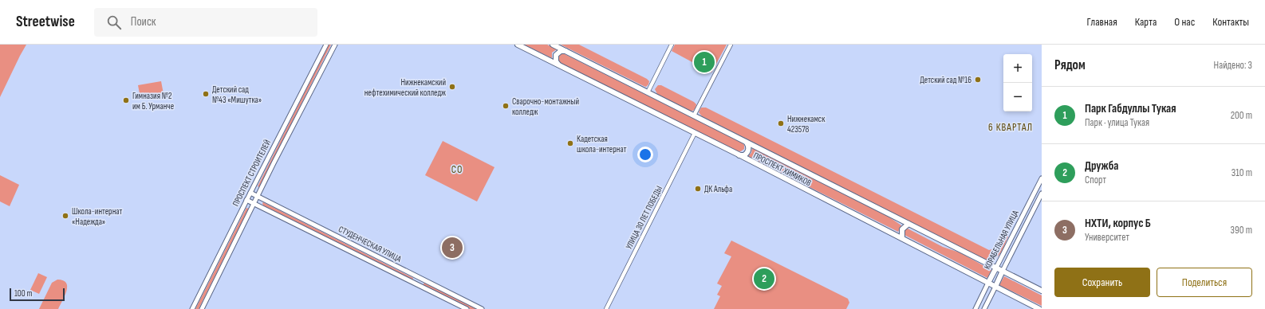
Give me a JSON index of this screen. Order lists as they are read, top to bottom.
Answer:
{
  "streets": {
    "main road": [
      "ПРОСПЕКТ ХИМИКОВ",
      "ПРОСПЕКТ СТРОИТЕЛЕЙ",
      "КОРАБЕЛЬНАЯ УЛИЦА",
      "СТУДЕНЧЕСКАЯ УЛИЦА"
    ],
    "street": ["УЛИЦА 30 ЛЕТ ПОБЕДЫ"]
  },
  "crossings": [
    ["ПРОСПЕКТ ХИМИКОВ", "УЛИЦА 30 ЛЕТ ПОБЕДЫ"],
    ["ПРОСПЕКТ ХИМИКОВ", "КОРАБЕЛЬНАЯ УЛИЦА"],
    ["ПРОСПЕКТ СТРОИТЕЛЕЙ", "СТУДЕНЧЕСКАЯ УЛИЦА"]
  ],
  "districts": ["6 КВАРТАЛ", "СО"],
  "places": [
    "Детский сад №16",
    "Нижнекамский нефтехимический колледж",
    "Детский сад №43 «Мишутка»",
    "Гимназия №2 им Б. Урманче",
    "Сварочно-монтажный колледж",
    "Нижнекамск 423578",
    "Кадетская школа-интернат",
    "ДК Альфа",
    "Школа-интернат «Надежда»"
  ],
  "scale_bar": "100 m",
  "page": {
    "header": "Streetwise",
    "search": "Поиск",
    "nav": [
      "Главная",
      "Карта",
      "О нас",
      "Контакты"
    ],
    "heading": ["Рядом", "Найдено: 3"],
    "pins": ["1", "3", "2"],
    "map_buttons": ["+", "−"],
    "list": [
      {
        "mark": "1",
        "name": "Парк Габдуллы Тукая",
        "note": "Парк · улица Тукая",
        "value": "200 m"
      },
      {
        "mark": "2",
        "name": "Дружба",
        "note": "Спорт",
        "value": "310 m"
      },
      {
        "mark": "3",
        "name": "НХТИ, корпус Б",
        "note": "Университет",
        "value": "390 m"
      }
    ],
    "buttons": ["Сохранить", "Поделиться"],
    "scale": "100 m"
  }
}
